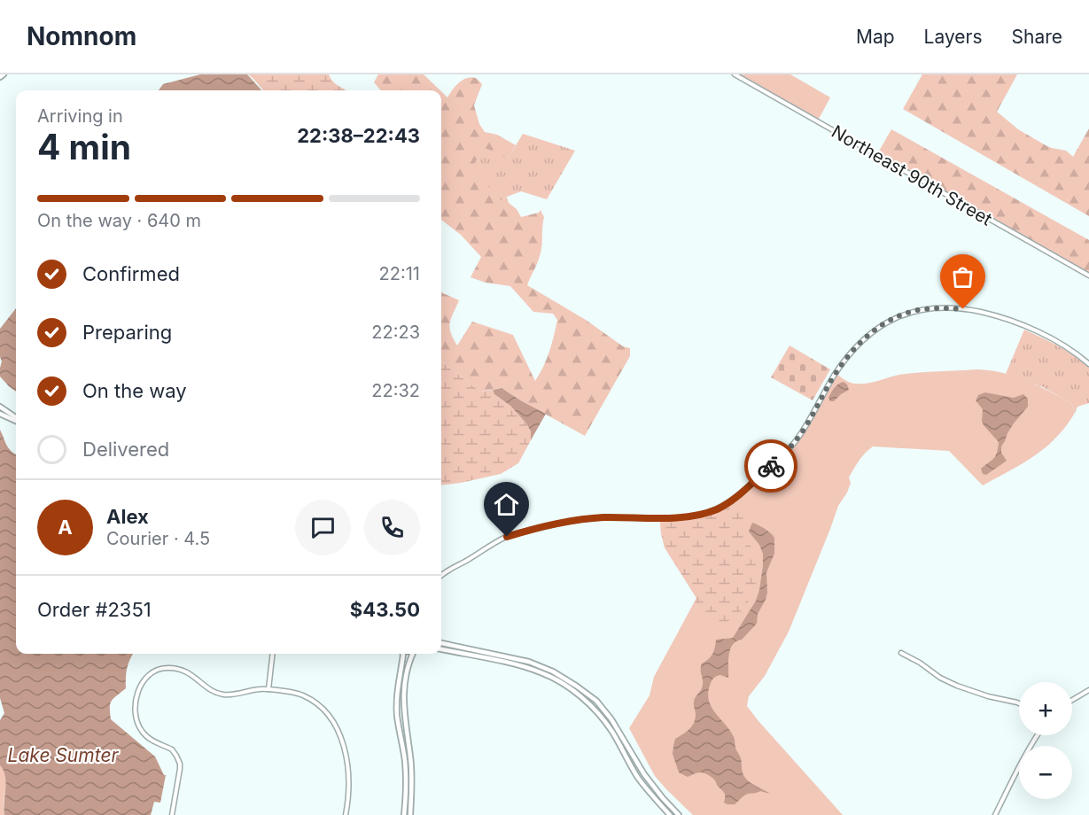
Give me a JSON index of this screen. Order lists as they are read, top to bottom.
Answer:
{
  "streets": {
    "street": ["Northeast 90th Street"]
  },
  "water": ["Lake Sumter"],
  "page": {
    "header": "Nomnom",
    "nav": ["Map", "Layers", "Share"],
    "heading": ["4 min", "Arriving in", "22:38–22:43"],
    "panel": [
      "Alex",
      "Courier · 4.5",
      "Order #2351",
      "$43.50"
    ],
    "bar": "On the way · 640 m",
    "list": [
      ["Confirmed", "22:11"],
      ["Preparing", "22:23"],
      ["On the way", "22:32"],
      "Delivered"
    ],
    "round": "A",
    "map_buttons": ["+", "−"]
  }
}
